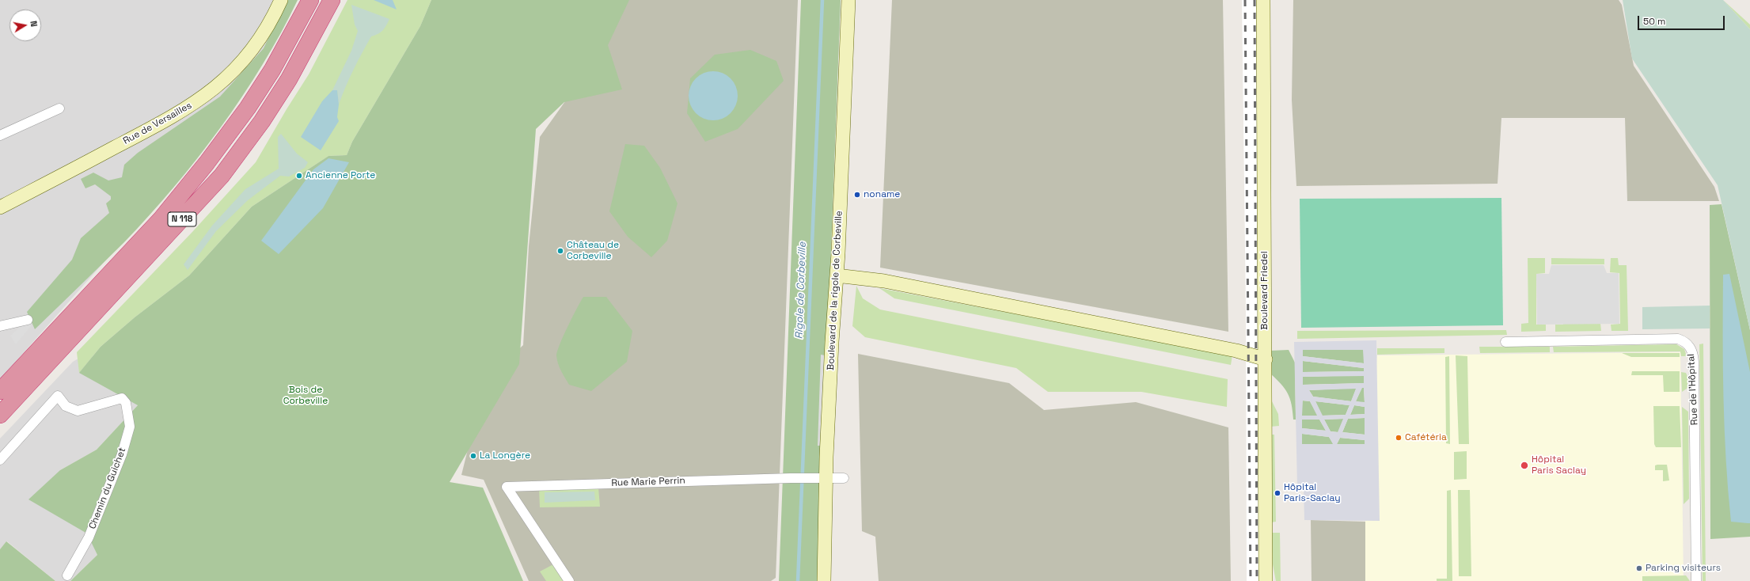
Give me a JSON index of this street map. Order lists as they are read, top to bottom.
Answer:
{
  "streets": {
    "highway": ["N 118"],
    "street": [
      "Rue de Versailles",
      "Boulevard de la rigole de Corbeville",
      "Boulevard Friedel",
      "Rue de l'Hôpital",
      "Rue Marie Perrin",
      "Chemin du Guichet"
    ]
  },
  "crossings": [
    ["Boulevard de la rigole de Corbeville", "Rue Marie Perrin"]
  ],
  "water": ["Rigole de Corbeville"],
  "parks": ["Bois de Corbeville"],
  "places": [
    "Ancienne Porte",
    "noname",
    "Château de Corbeville",
    "Cafétéria",
    "La Longère",
    "Hôpital Paris Saclay",
    "Hôpital Paris-Saclay",
    "Parking visiteurs"
  ],
  "scale_bar": "50 m",
  "north": "right"
}
